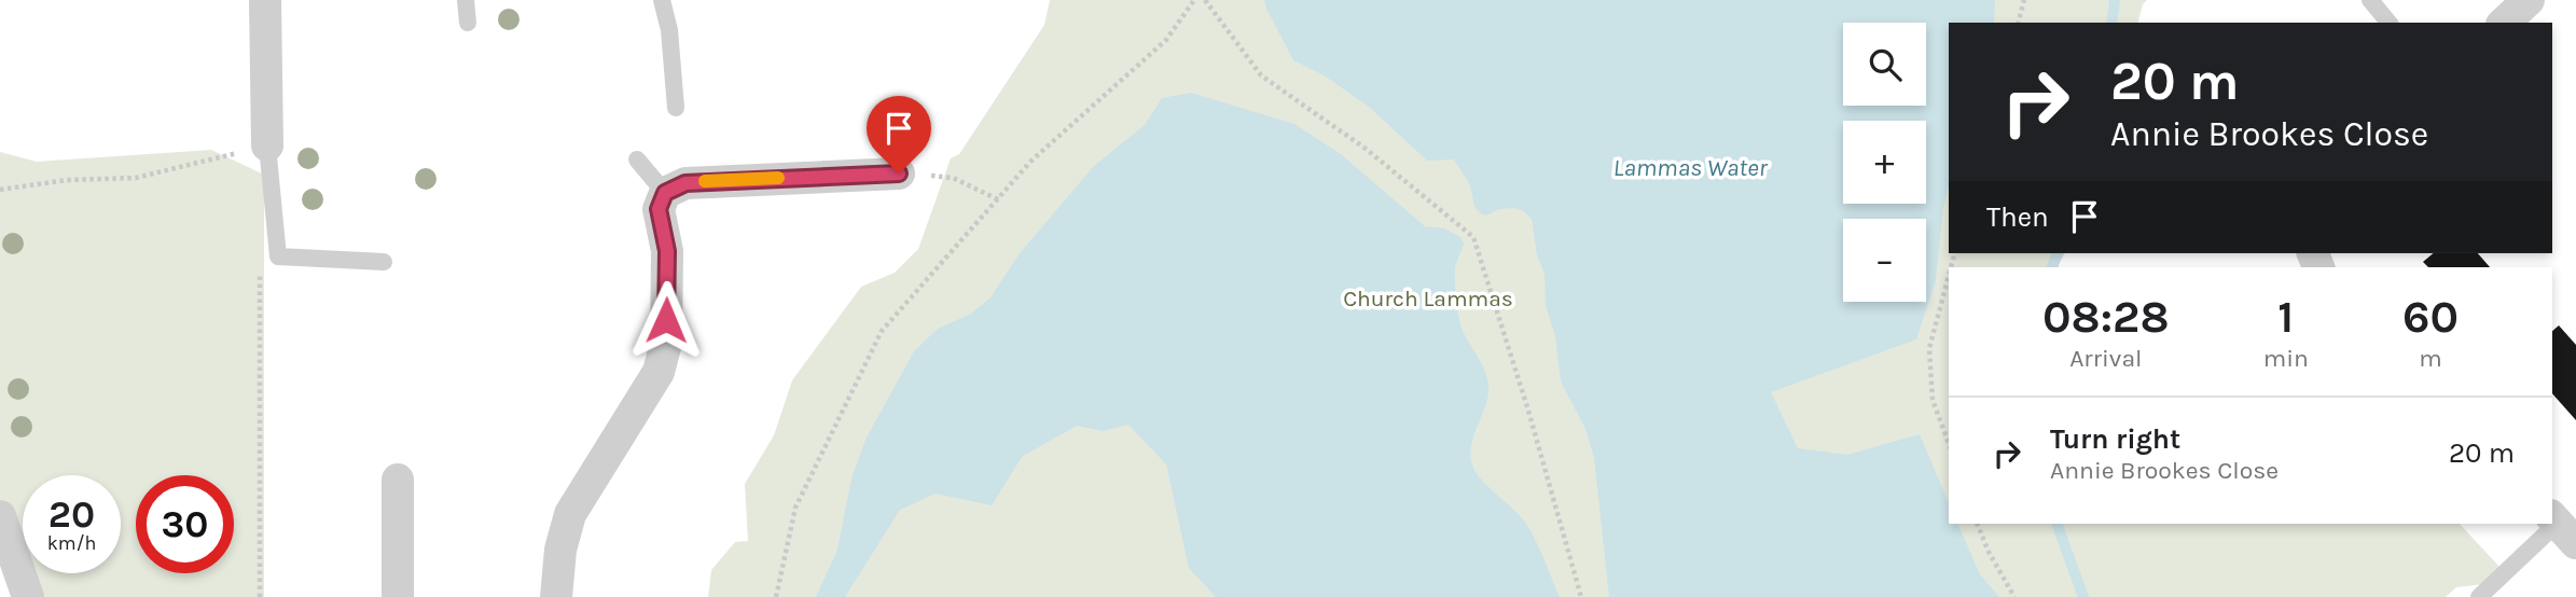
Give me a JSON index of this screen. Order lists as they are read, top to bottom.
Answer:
{
  "water": ["Lammas Water"],
  "parks": ["Church Lammas"],
  "page": {
    "map_buttons": ["+", "−"],
    "turn": ["20 m", "Annie Brookes Close"],
    "then": "Then",
    "eta": [
      "08:28",
      "Arrival",
      "1",
      "min",
      "60",
      "m"
    ],
    "list": [
      {
        "name": "Turn right",
        "note": "Annie Brookes Close",
        "value": "20 m"
      }
    ],
    "speed": "20 km/h",
    "limit": "30"
  }
}
